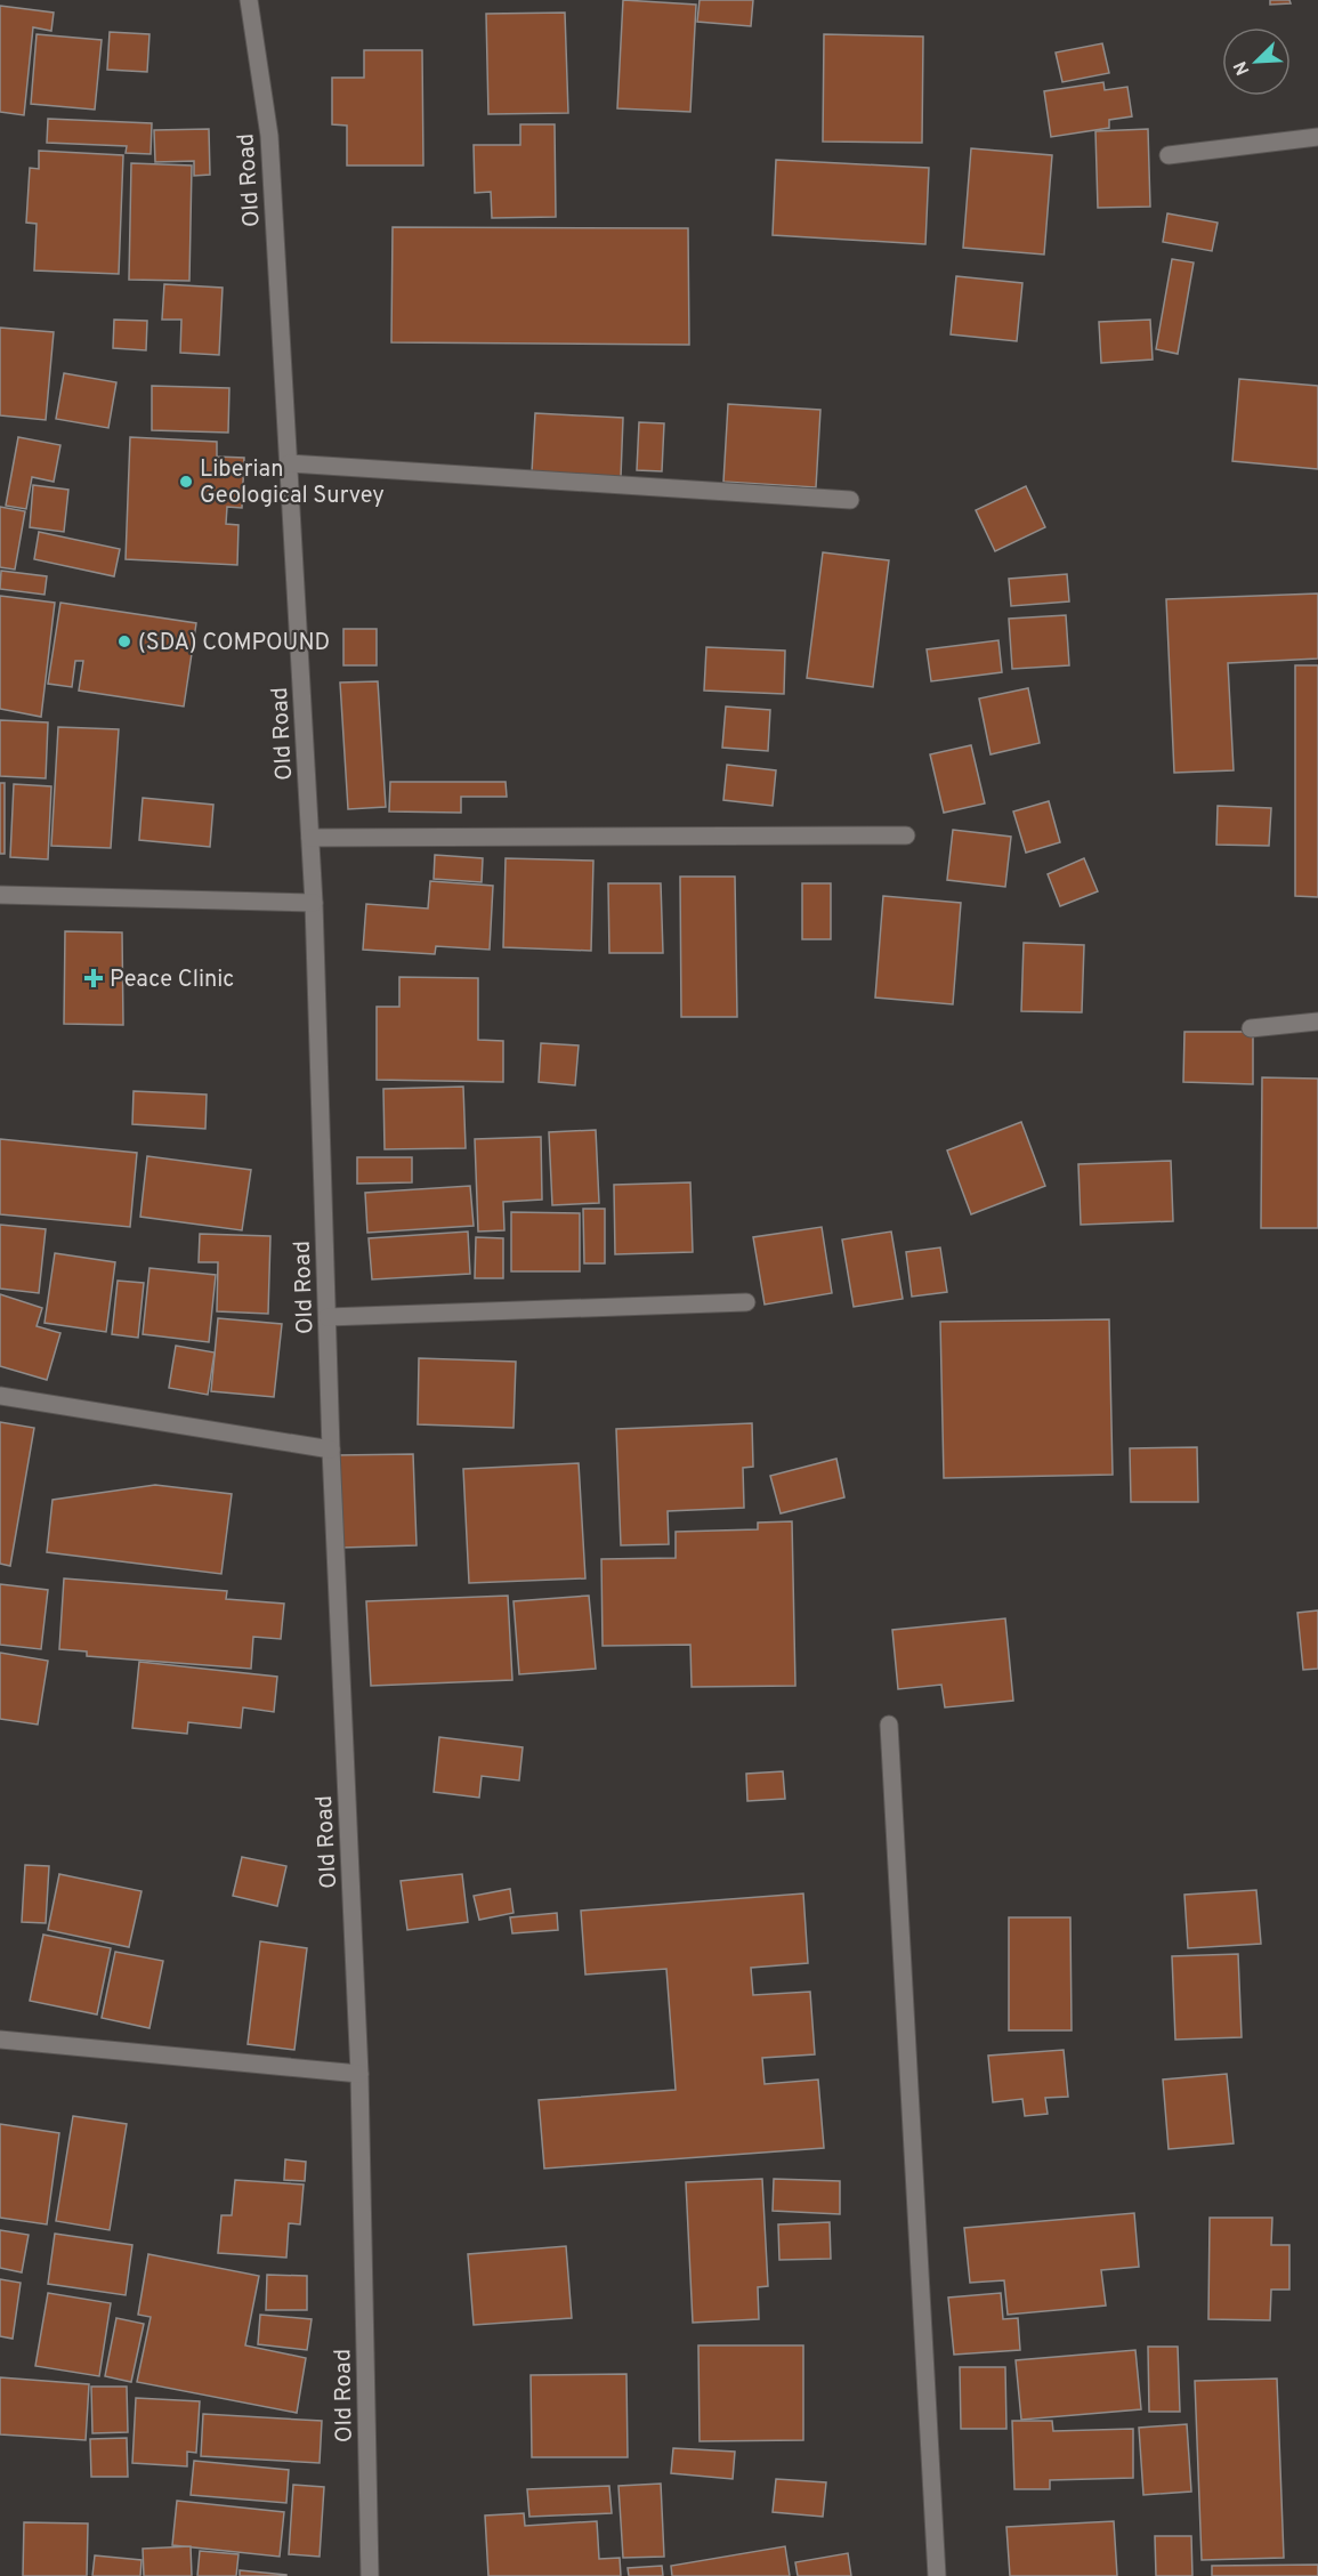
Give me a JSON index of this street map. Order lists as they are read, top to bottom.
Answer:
{
  "streets": {
    "street": ["Old Road"]
  },
  "places": {
    "other": ["Liberian Geological Survey", "(SDA) COMPOUND"],
    "health": ["Peace Clinic"]
  },
  "north": "bottom left"
}
